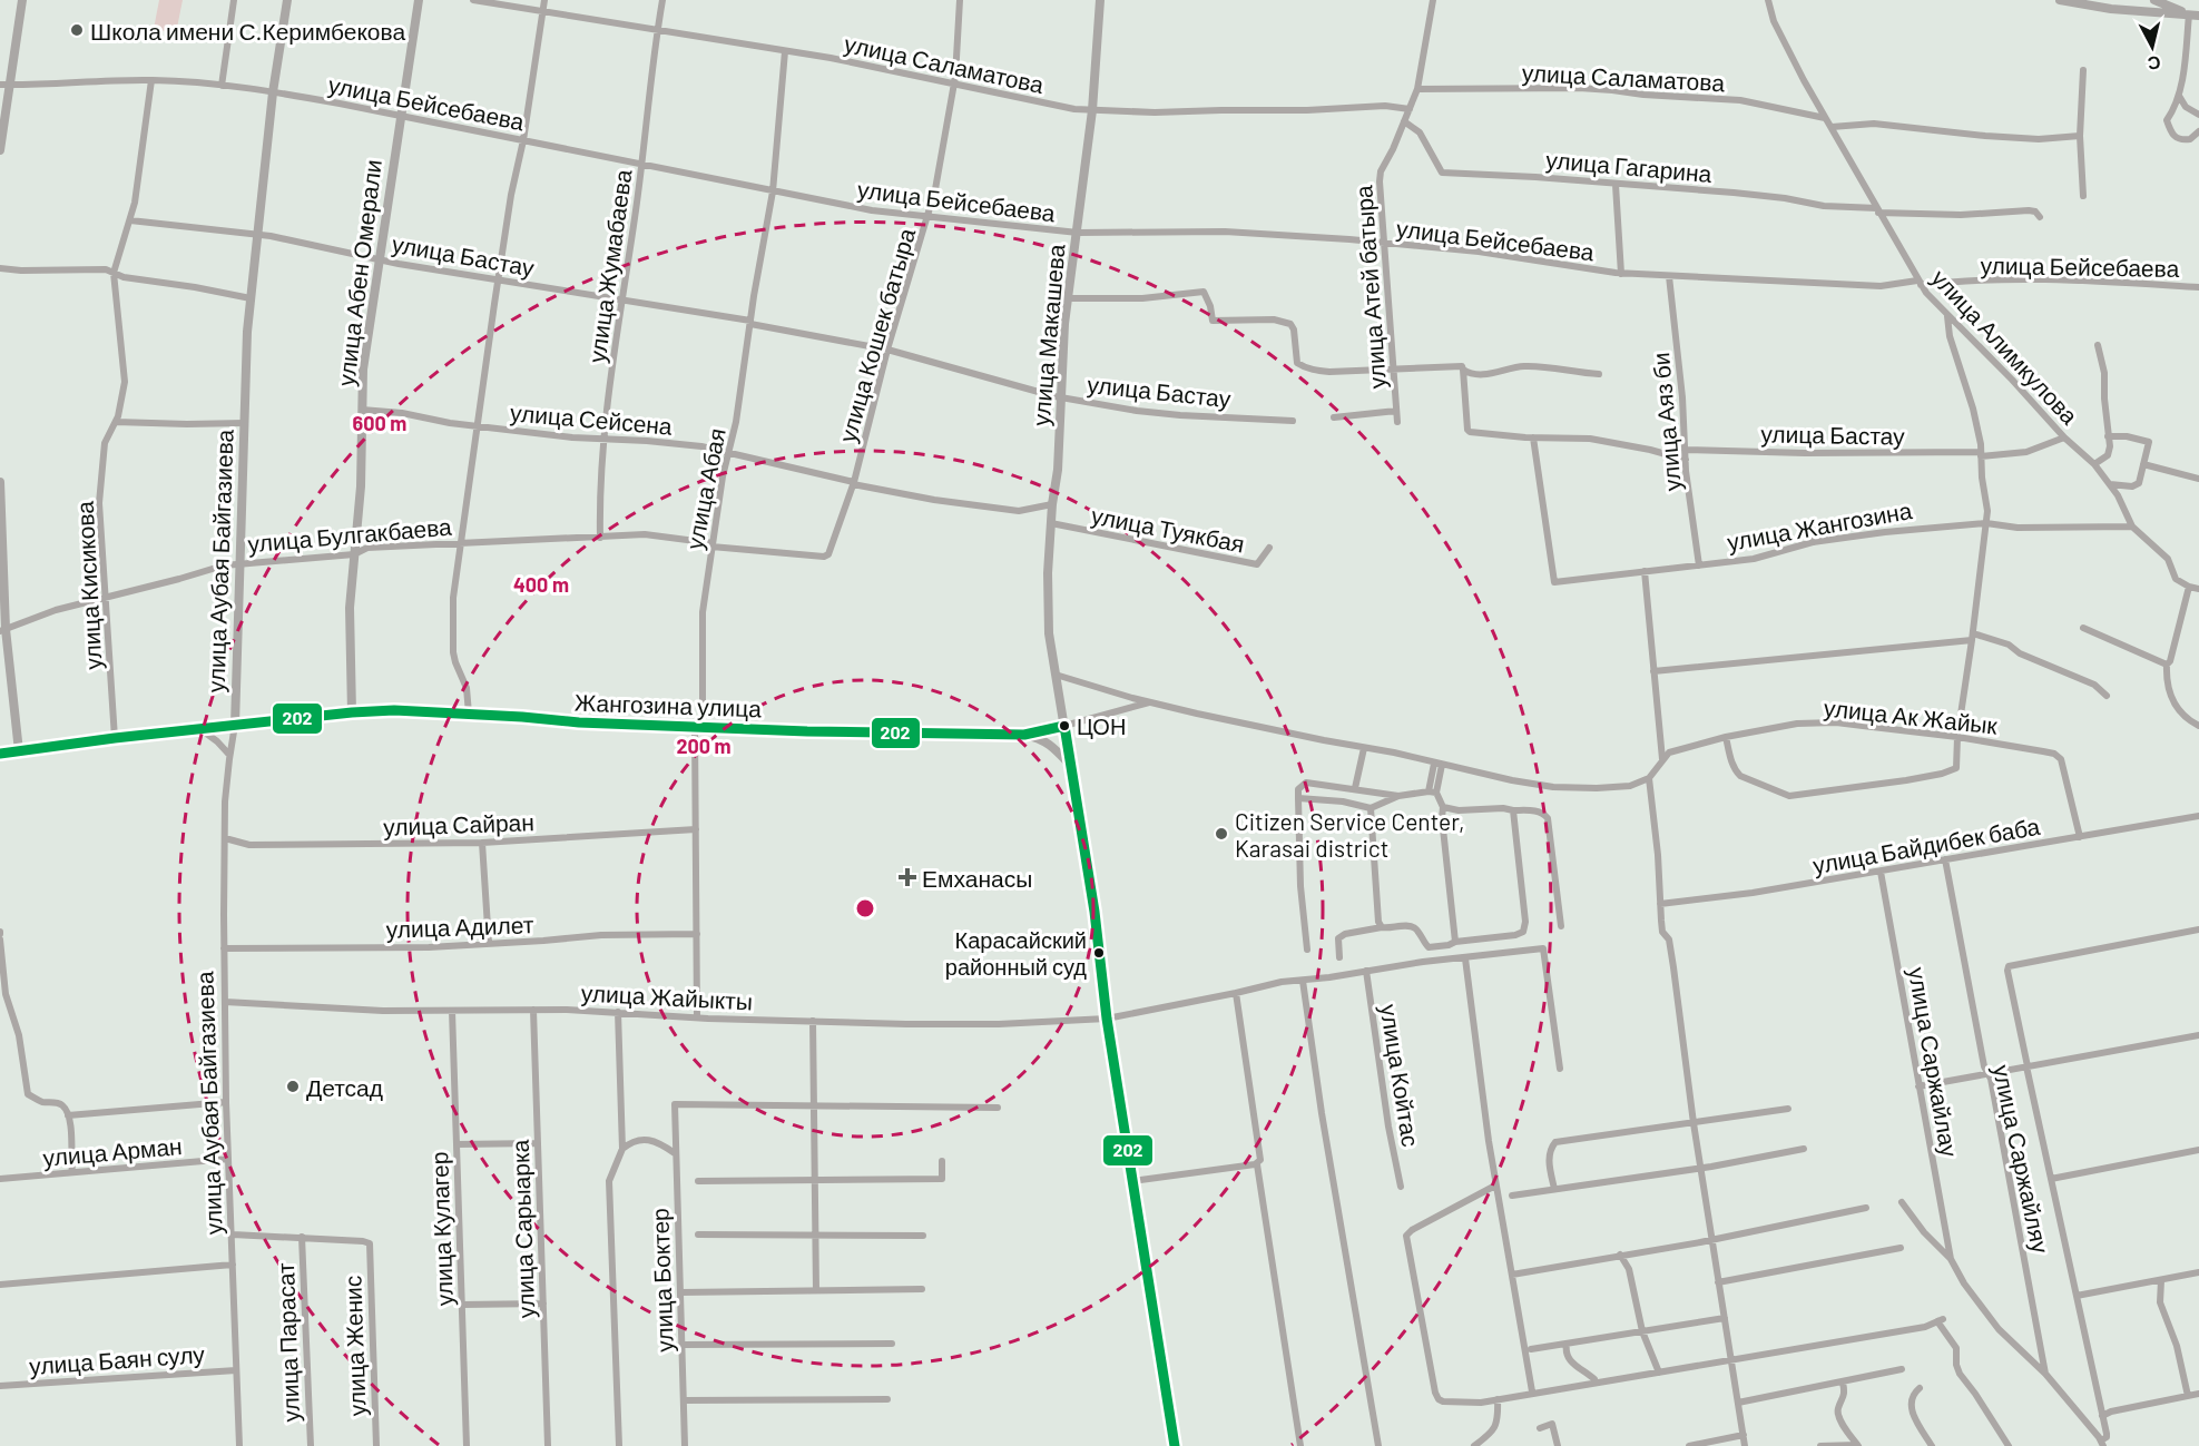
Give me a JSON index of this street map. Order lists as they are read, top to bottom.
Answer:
{
  "streets": {
    "street": [
      "улица Саламатова",
      "улица Бейсебаева",
      "улица Гагарина",
      "улица Бастау",
      "улица Жумабаева",
      "улица Абен Омерали",
      "улица Атей батыра",
      "улица Кошек батыра",
      "улица Макашева",
      "улица Алимкулова",
      "улица Сейсена",
      "улица Аяз би",
      "улица Абая",
      "улица Жангозина",
      "улица Туякбая",
      "улица Булгакбаева",
      "улица Аубая Байгазиева",
      "улица Кисикова",
      "Жангозина улица",
      "улица Ак Жайык",
      "улица Сайран",
      "улица Байдибек баба",
      "улица Адилет",
      "улица Жайыкты",
      "улица Саржайлау",
      "улица Койтас",
      "улица Арман",
      "улица Саржайляу",
      "улица Кулагер",
      "улица Сарыарка",
      "улица Боктер",
      "улица Парасат",
      "улица Женис",
      "улица Баян сулу"
    ]
  },
  "crossings": [
    ["улица Саламатова", "улица Жумабаева"],
    ["улица Саламатова", "улица Атей батыра"],
    ["улица Саламатова", "улица Кошек батыра"],
    ["улица Саламатова", "улица Макашева"],
    ["улица Саламатова", "улица Алимкулова"],
    ["улица Саламатова", "улица Абая"],
    ["улица Бейсебаева", "улица Жумабаева"],
    ["улица Бейсебаева", "улица Абен Омерали"],
    ["улица Бейсебаева", "улица Атей батыра"],
    ["улица Бейсебаева", "улица Кошек батыра"],
    ["улица Бейсебаева", "улица Макашева"],
    ["улица Бейсебаева", "улица Алимкулова"],
    ["улица Бейсебаева", "улица Аяз би"],
    ["улица Бейсебаева", "улица Абая"],
    ["улица Бейсебаева", "улица Аубая Байгазиева"],
    ["улица Бейсебаева", "улица Кисикова"],
    ["улица Гагарина", "улица Атей батыра"],
    ["улица Гагарина", "улица Алимкулова"],
    ["улица Бастау", "улица Жумабаева"],
    ["улица Бастау", "улица Абен Омерали"],
    ["улица Бастау", "улица Кошек батыра"],
    ["улица Бастау", "улица Макашева"],
    ["улица Бастау", "улица Алимкулова"],
    ["улица Бастау", "улица Аяз би"],
    ["улица Бастау", "улица Абая"],
    ["улица Бастау", "улица Аубая Байгазиева"],
    ["улица Бастау", "улица Кисикова"],
    ["улица Жумабаева", "улица Сейсена"],
    ["улица Жумабаева", "улица Булгакбаева"],
    ["улица Абен Омерали", "улица Сейсена"],
    ["улица Абен Омерали", "улица Булгакбаева"],
    ["улица Абен Омерали", "Жангозина улица"],
    ["улица Кошек батыра", "улица Сейсена"],
    ["улица Кошек батыра", "улица Булгакбаева"],
    ["улица Макашева", "улица Сейсена"],
    ["улица Макашева", "улица Туякбая"],
    ["улица Макашева", "улица Жайыкты"],
    ["улица Алимкулова", "улица Жангозина"],
    ["улица Сейсена", "улица Абая"],
    ["улица Аяз би", "улица Жангозина"],
    ["улица Абая", "улица Булгакбаева"],
    ["улица Абая", "Жангозина улица"],
    ["улица Абая", "улица Сайран"],
    ["улица Абая", "улица Адилет"],
    ["улица Абая", "улица Жайыкты"],
    ["улица Булгакбаева", "улица Аубая Байгазиева"],
    ["улица Булгакбаева", "улица Кисикова"],
    ["улица Аубая Байгазиева", "улица Сайран"],
    ["улица Аубая Байгазиева", "улица Адилет"],
    ["улица Аубая Байгазиева", "улица Жайыкты"],
    ["улица Аубая Байгазиева", "улица Арман"],
    ["улица Аубая Байгазиева", "улица Баян сулу"],
    ["улица Ак Жайык", "улица Байдибек баба"],
    ["улица Байдибек баба", "улица Саржайлау"],
    ["улица Байдибек баба", "улица Саржайляу"],
    ["улица Жайыкты", "улица Койтас"],
    ["улица Жайыкты", "улица Кулагер"],
    ["улица Жайыкты", "улица Сарыарка"],
    ["улица Парасат", "улица Женис"]
  ],
  "places": {
    "other": [
      "Школа имени С.Керимбекова",
      "ЦОН",
      "Citizen Service Center, Karasai district",
      "Карасайский районный суд",
      "Детсад"
    ],
    "health": ["Емханасы"]
  },
  "lines": ["transit line 202"],
  "north": "bottom",
  "rings": ["600 m", "400 m", "200 m"]
}
